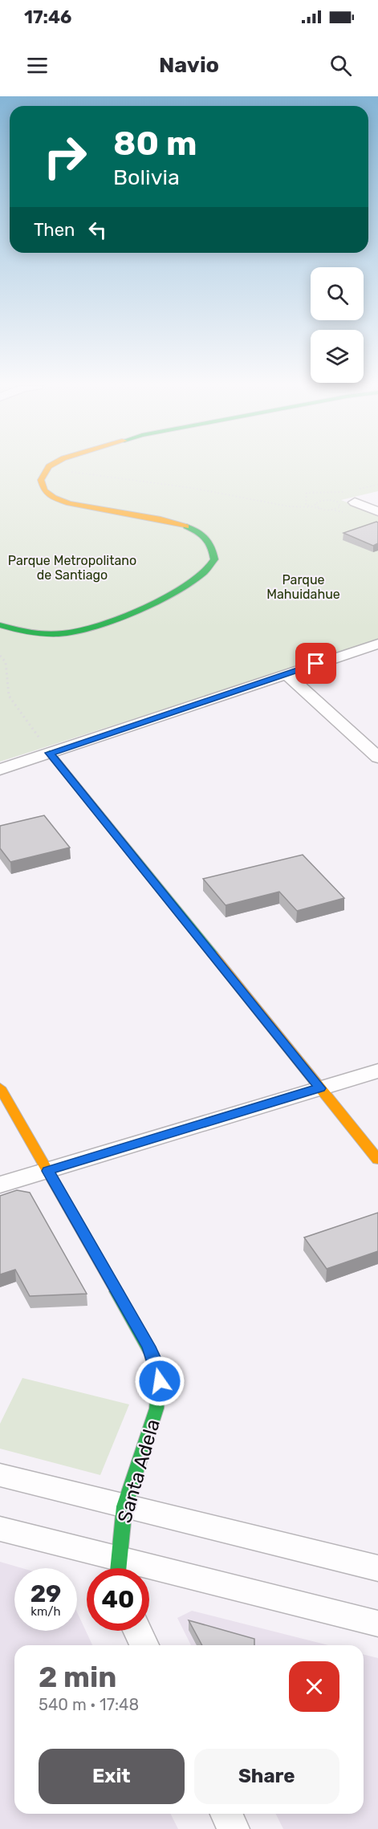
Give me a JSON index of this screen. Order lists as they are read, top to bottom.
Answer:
{
  "streets": {
    "street": ["Santa Adela"]
  },
  "parks": ["Parque Metropolitano de Santiago", "Parque Mahuidahue"],
  "page": {
    "status": "17:46",
    "header": "Navio",
    "turn": ["80 m", "Bolivia"],
    "then": "Then",
    "speed": "29 km/h",
    "limit": "40",
    "heading": ["2 min", "540 m · 17:48"],
    "buttons": ["Exit", "Share"]
  }
}
